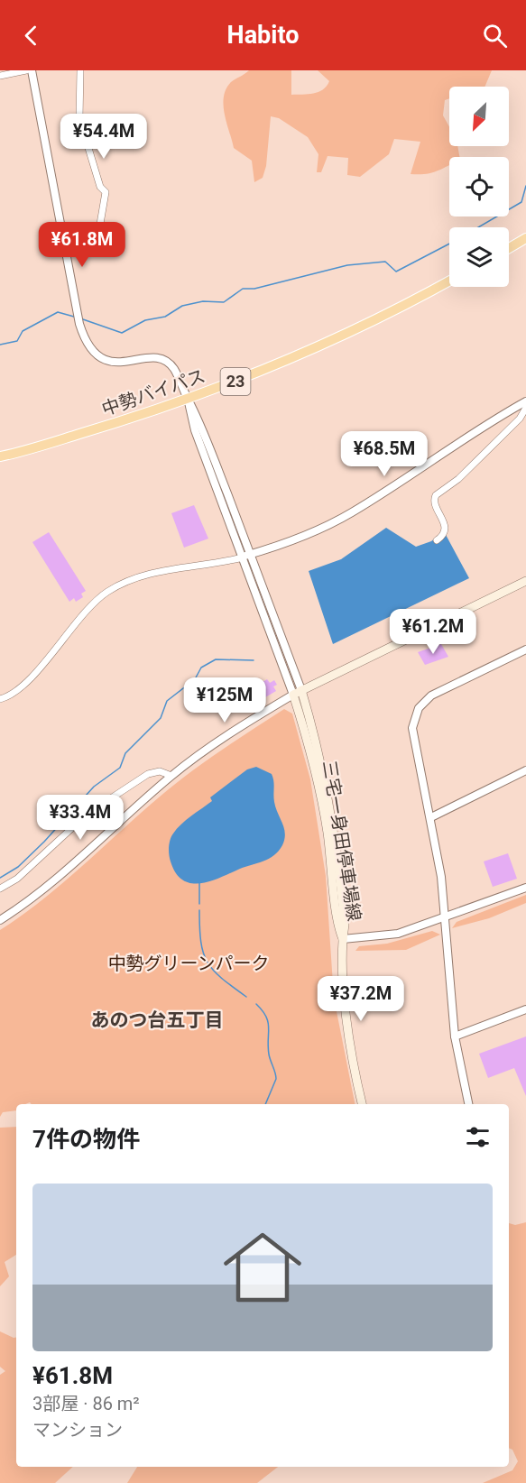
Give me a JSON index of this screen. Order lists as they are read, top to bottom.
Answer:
{
  "streets": {
    "highway": ["23", "中勢バイパス"],
    "main road": ["三宅一身田停車場線"]
  },
  "districts": ["あのつ台五丁目"],
  "parks": ["中勢グリーンパーク"],
  "north": "bottom left",
  "page": {
    "header": "Habito",
    "price": [
      "¥54.4M",
      "¥61.8M",
      "¥68.5M",
      "¥61.2M",
      "¥125M",
      "¥33.4M",
      "¥37.2M"
    ],
    "heading": "7件の物件",
    "list": [
      {
        "name": "¥61.8M",
        "note": "3部屋 · 86 m² · マンション"
      }
    ]
  }
}
